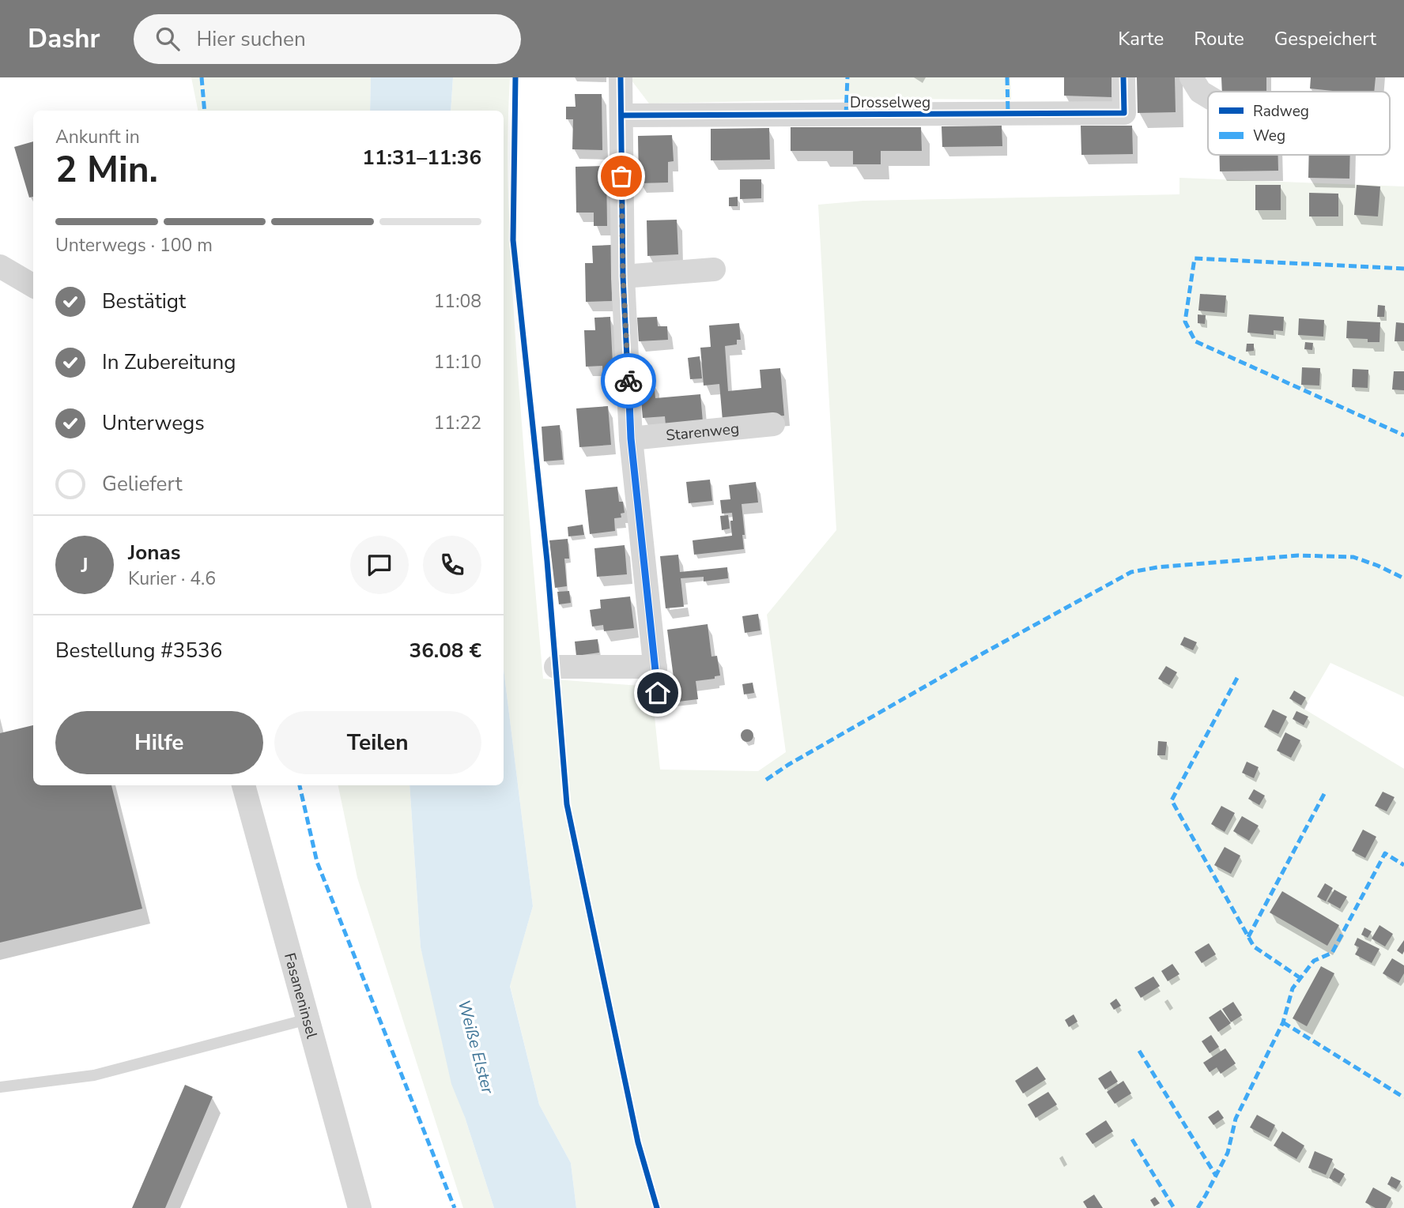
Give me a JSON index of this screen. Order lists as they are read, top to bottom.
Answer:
{
  "streets": {
    "street": ["Drosselweg", "Starenweg", "Fasaneninsel"]
  },
  "water": ["Weiße Elster"],
  "legend": ["Radweg", "Weg"],
  "page": {
    "header": "Dashr",
    "search": "Hier suchen",
    "nav": ["Karte", "Route", "Gespeichert"],
    "heading": ["2 Min.", "Ankunft in", "11:31–11:36"],
    "panel": [
      "Jonas",
      "Kurier · 4.6",
      "Bestellung #3536",
      "36.08 €"
    ],
    "bar": "Unterwegs · 100 m",
    "list": [
      ["Bestätigt", "11:08"],
      ["In Zubereitung", "11:10"],
      ["Unterwegs", "11:22"],
      "Geliefert"
    ],
    "round": "J",
    "buttons": ["Hilfe", "Teilen"]
  }
}
